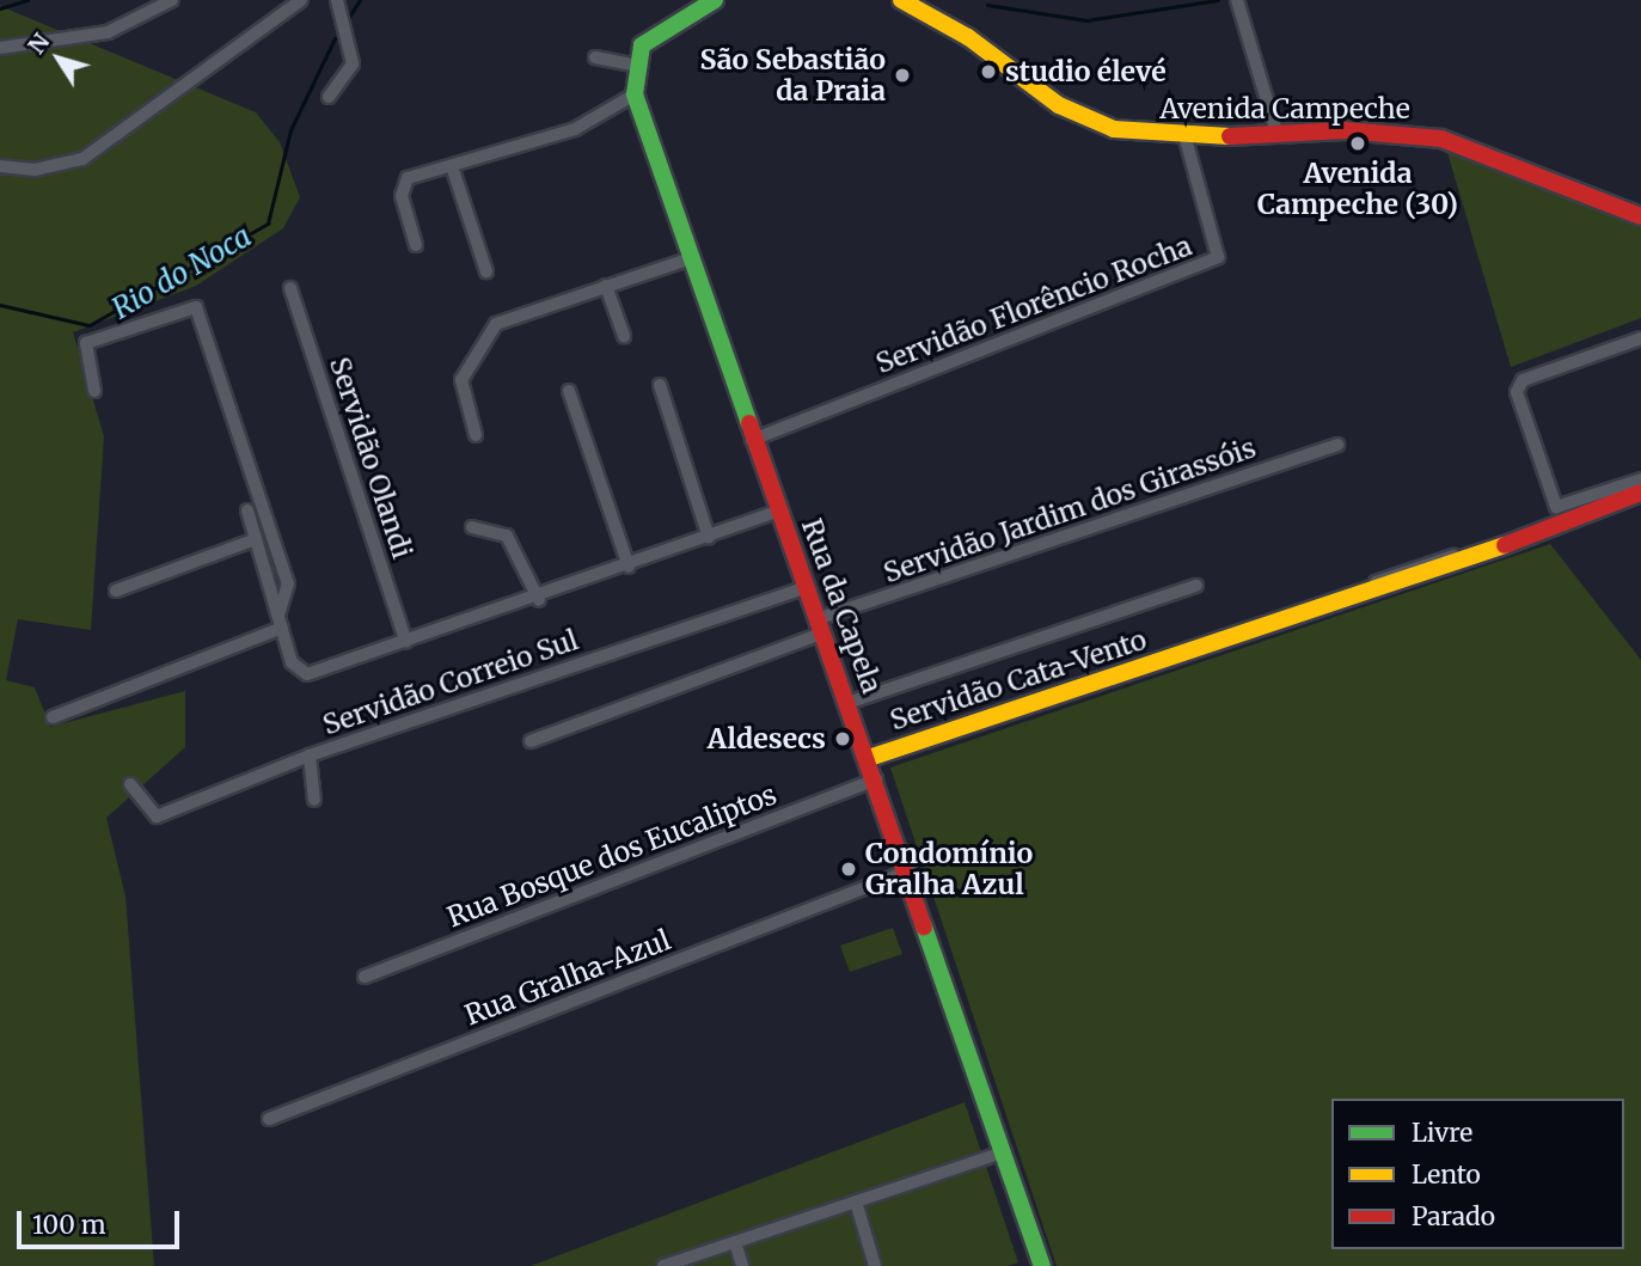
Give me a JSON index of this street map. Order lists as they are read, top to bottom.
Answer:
{
  "streets": {
    "main road": ["Avenida Campeche", "Rua da Capela", "Servidão Cata-Vento"],
    "street": [
      "Servidão Florêncio Rocha",
      "Servidão Olandi",
      "Servidão Jardim dos Girassóis",
      "Servidão Correio Sul",
      "Rua Bosque dos Eucaliptos",
      "Rua Gralha-Azul"
    ]
  },
  "crossings": [
    ["Avenida Campeche", "Servidão Florêncio Rocha"],
    ["Servidão Florêncio Rocha", "Rua da Capela"],
    ["Servidão Jardim dos Girassóis", "Rua da Capela"],
    ["Rua da Capela", "Servidão Cata-Vento"],
    ["Rua da Capela", "Servidão Correio Sul"],
    ["Rua da Capela", "Rua Bosque dos Eucaliptos"],
    ["Rua da Capela", "Rua Gralha-Azul"]
  ],
  "water": ["Rio do Noca"],
  "places": [
    "studio élevé",
    "São Sebastião da Praia",
    "Avenida Campeche (30)",
    "Aldesecs",
    "Condomínio Gralha Azul"
  ],
  "legend": ["Livre", "Lento", "Parado"],
  "scale_bar": "100 m",
  "north": "top left"
}
